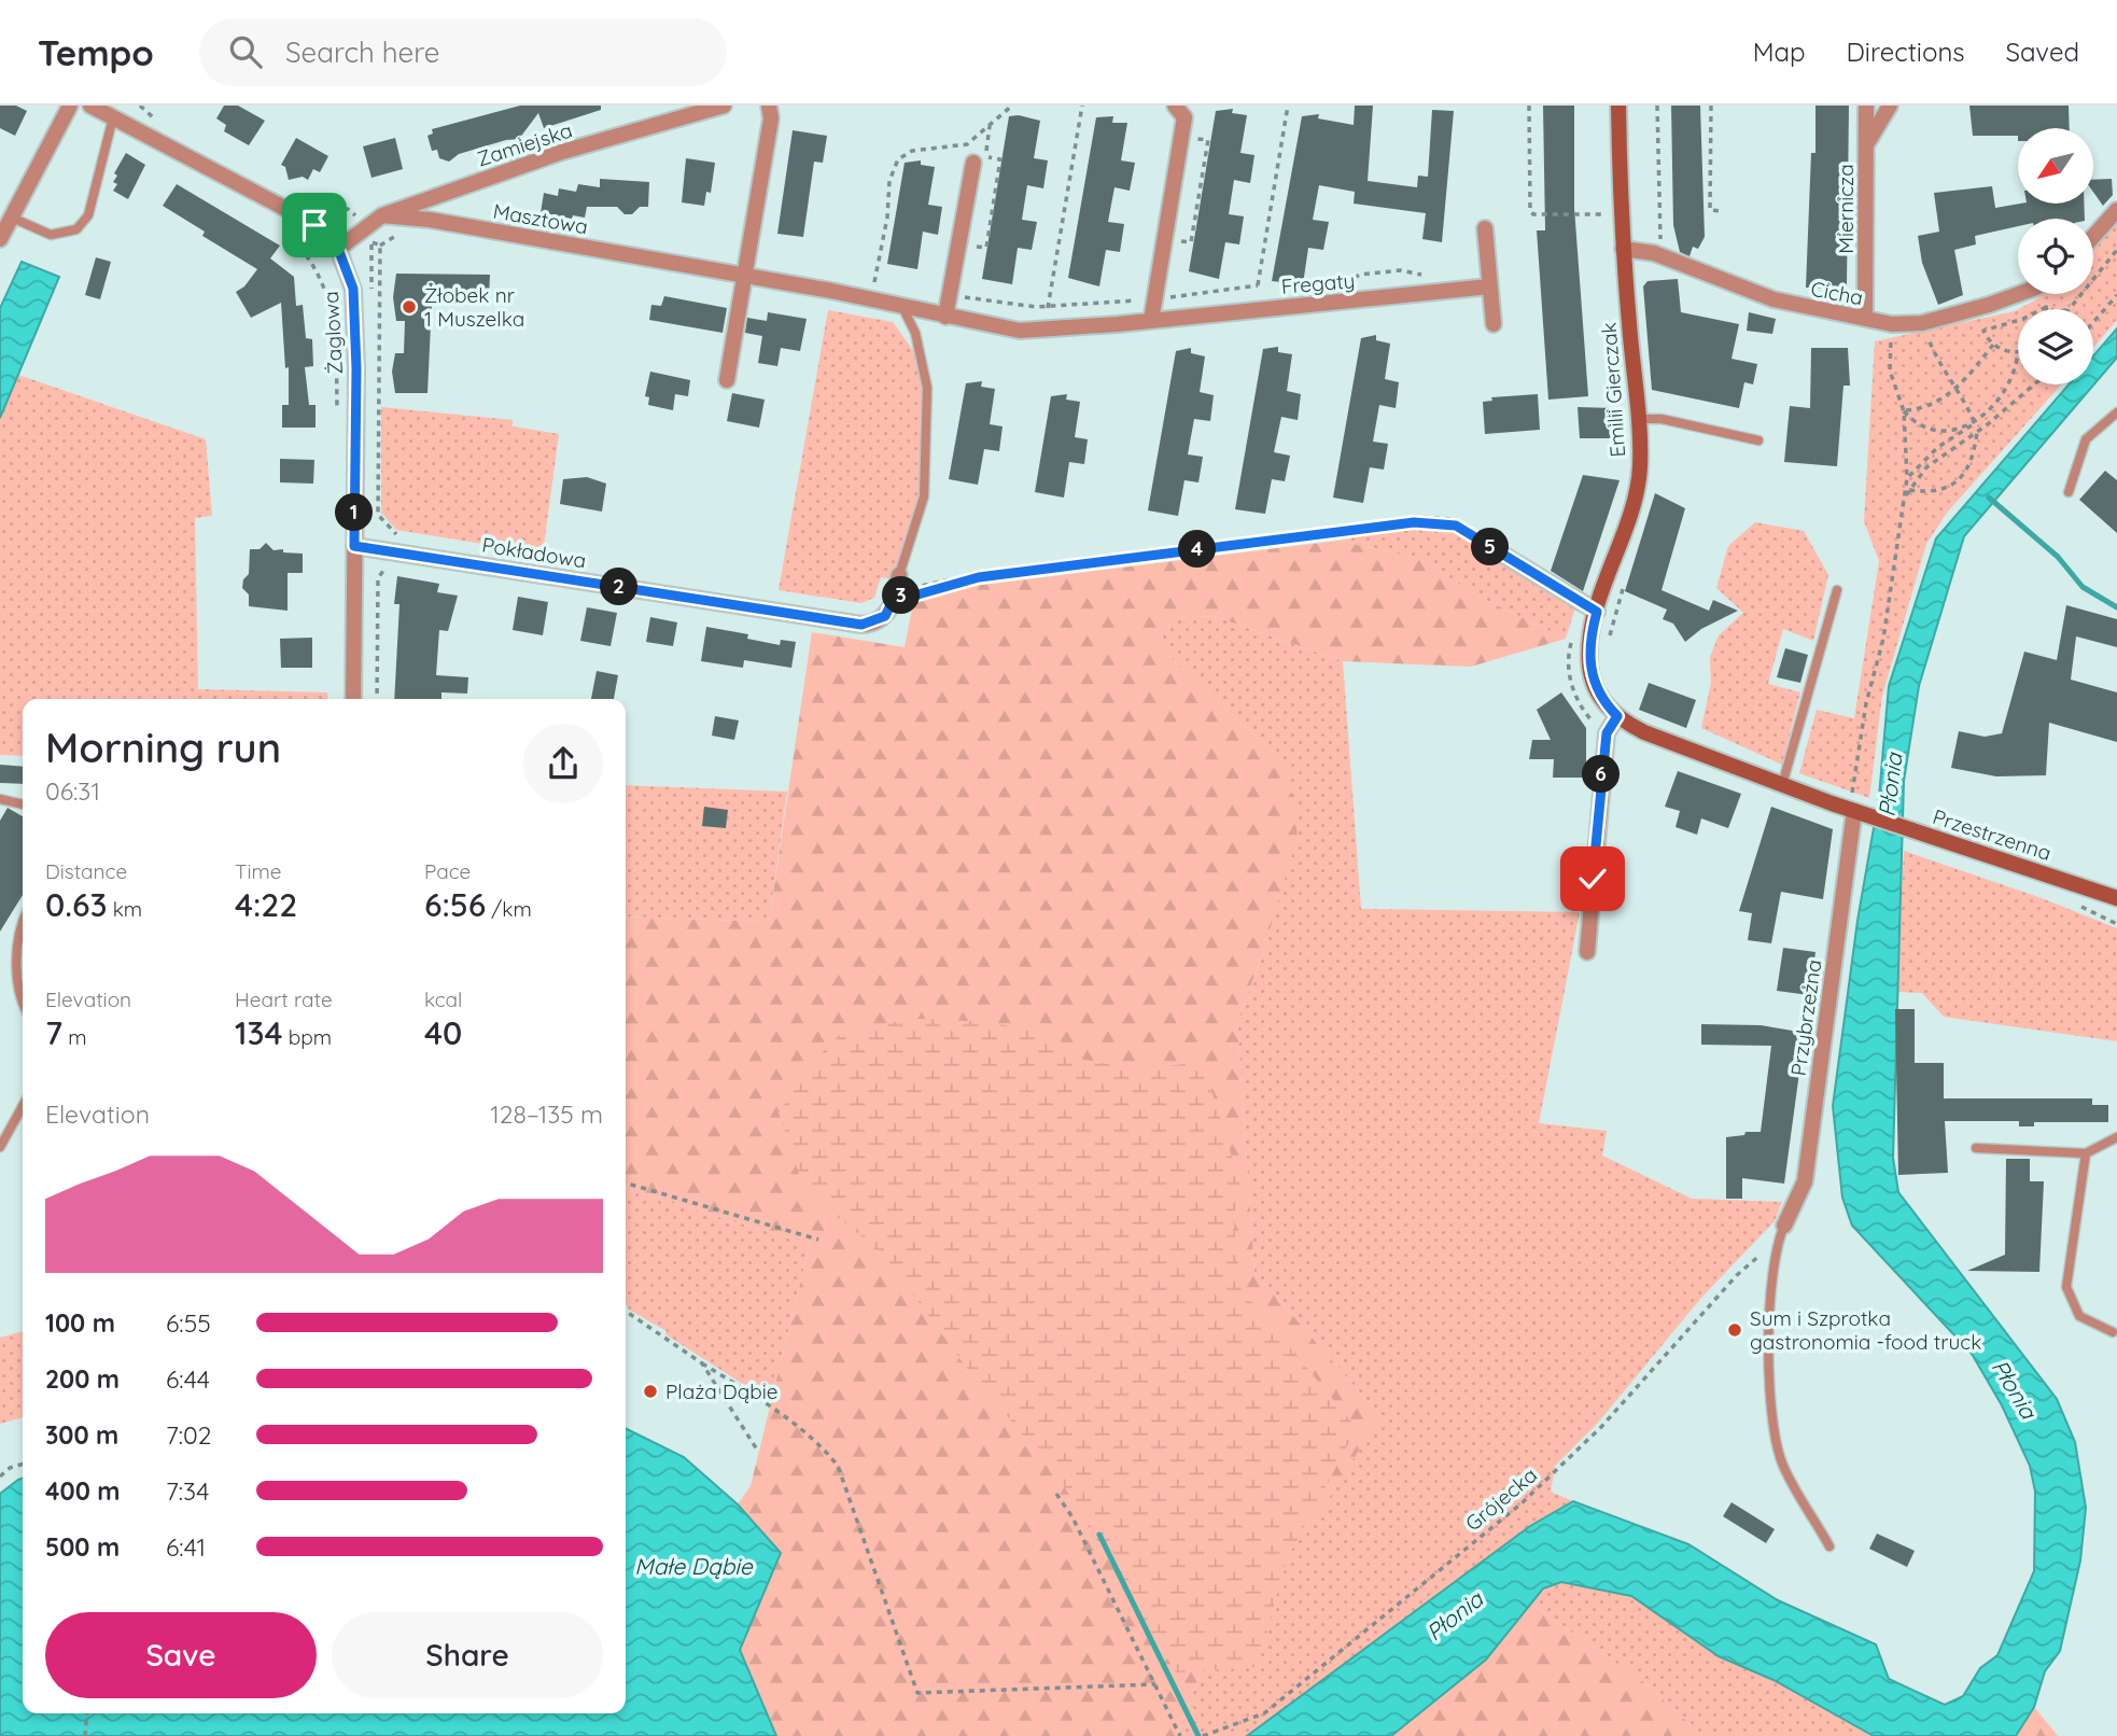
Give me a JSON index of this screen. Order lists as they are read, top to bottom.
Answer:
{
  "streets": {
    "street": [
      "Zamiejska",
      "Miernicza",
      "Masztowa",
      "Fregaty",
      "Cicha",
      "Żaglowa",
      "Emilii Gierczak",
      "Pokładowa",
      "Przestrzenna",
      "Przybrzeżna"
    ],
    "path": ["Grójecka"]
  },
  "crossings": [
    ["Zamiejska", "Masztowa"],
    ["Miernicza", "Cicha"],
    ["Masztowa", "Fregaty"],
    ["Cicha", "Emilii Gierczak"],
    ["Żaglowa", "Pokładowa"],
    ["Emilii Gierczak", "Przestrzenna"],
    ["Emilii Gierczak", "Przybrzeżna"],
    ["Przestrzenna", "Przybrzeżna"]
  ],
  "water": ["Płonia", "Małe Dąbie"],
  "places": ["Żłobek nr 1 Muszelka", "Sum i Szprotka gastronomia -food truck", "Plaża Dąbie"],
  "north": "bottom left",
  "page": {
    "header": "Tempo",
    "search": "Search here",
    "nav": ["Map", "Directions", "Saved"],
    "pins": [
      "1",
      "5",
      "4",
      "2",
      "3",
      "6"
    ],
    "heading": ["Morning run", "06:31"],
    "stats": [
      ["Distance", "0.63 km"],
      ["Time", "4:22"],
      ["Pace", "6:56 /km"],
      ["Elevation", "7 m"],
      ["Heart rate", "134 bpm"],
      ["kcal", "40"]
    ],
    "chart": ["Elevation", "128–135 m"],
    "list": [
      {
        "name": "100 m",
        "note": "6:55"
      },
      {
        "name": "200 m",
        "note": "6:44"
      },
      {
        "name": "300 m",
        "note": "7:02"
      },
      {
        "name": "400 m",
        "note": "7:34"
      },
      {
        "name": "500 m",
        "note": "6:41"
      }
    ],
    "buttons": ["Save", "Share"]
  }
}
